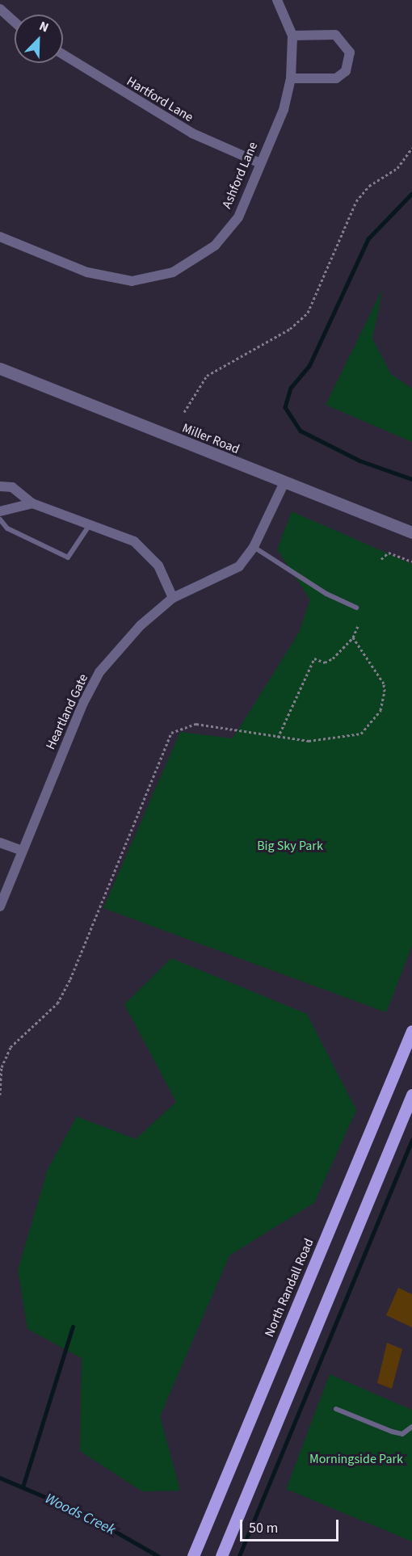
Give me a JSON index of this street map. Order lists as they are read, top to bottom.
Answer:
{
  "streets": {
    "main road": ["North Randall Road"],
    "street": [
      "Hartford Lane",
      "Ashford Lane",
      "Miller Road",
      "Heartland Gate"
    ]
  },
  "crossings": [
    ["Hartford Lane", "Ashford Lane"],
    ["Miller Road", "Heartland Gate"]
  ],
  "water": ["Woods Creek"],
  "parks": ["Big Sky Park", "Morningside Park"],
  "scale_bar": "50 m",
  "north": "top right"
}
